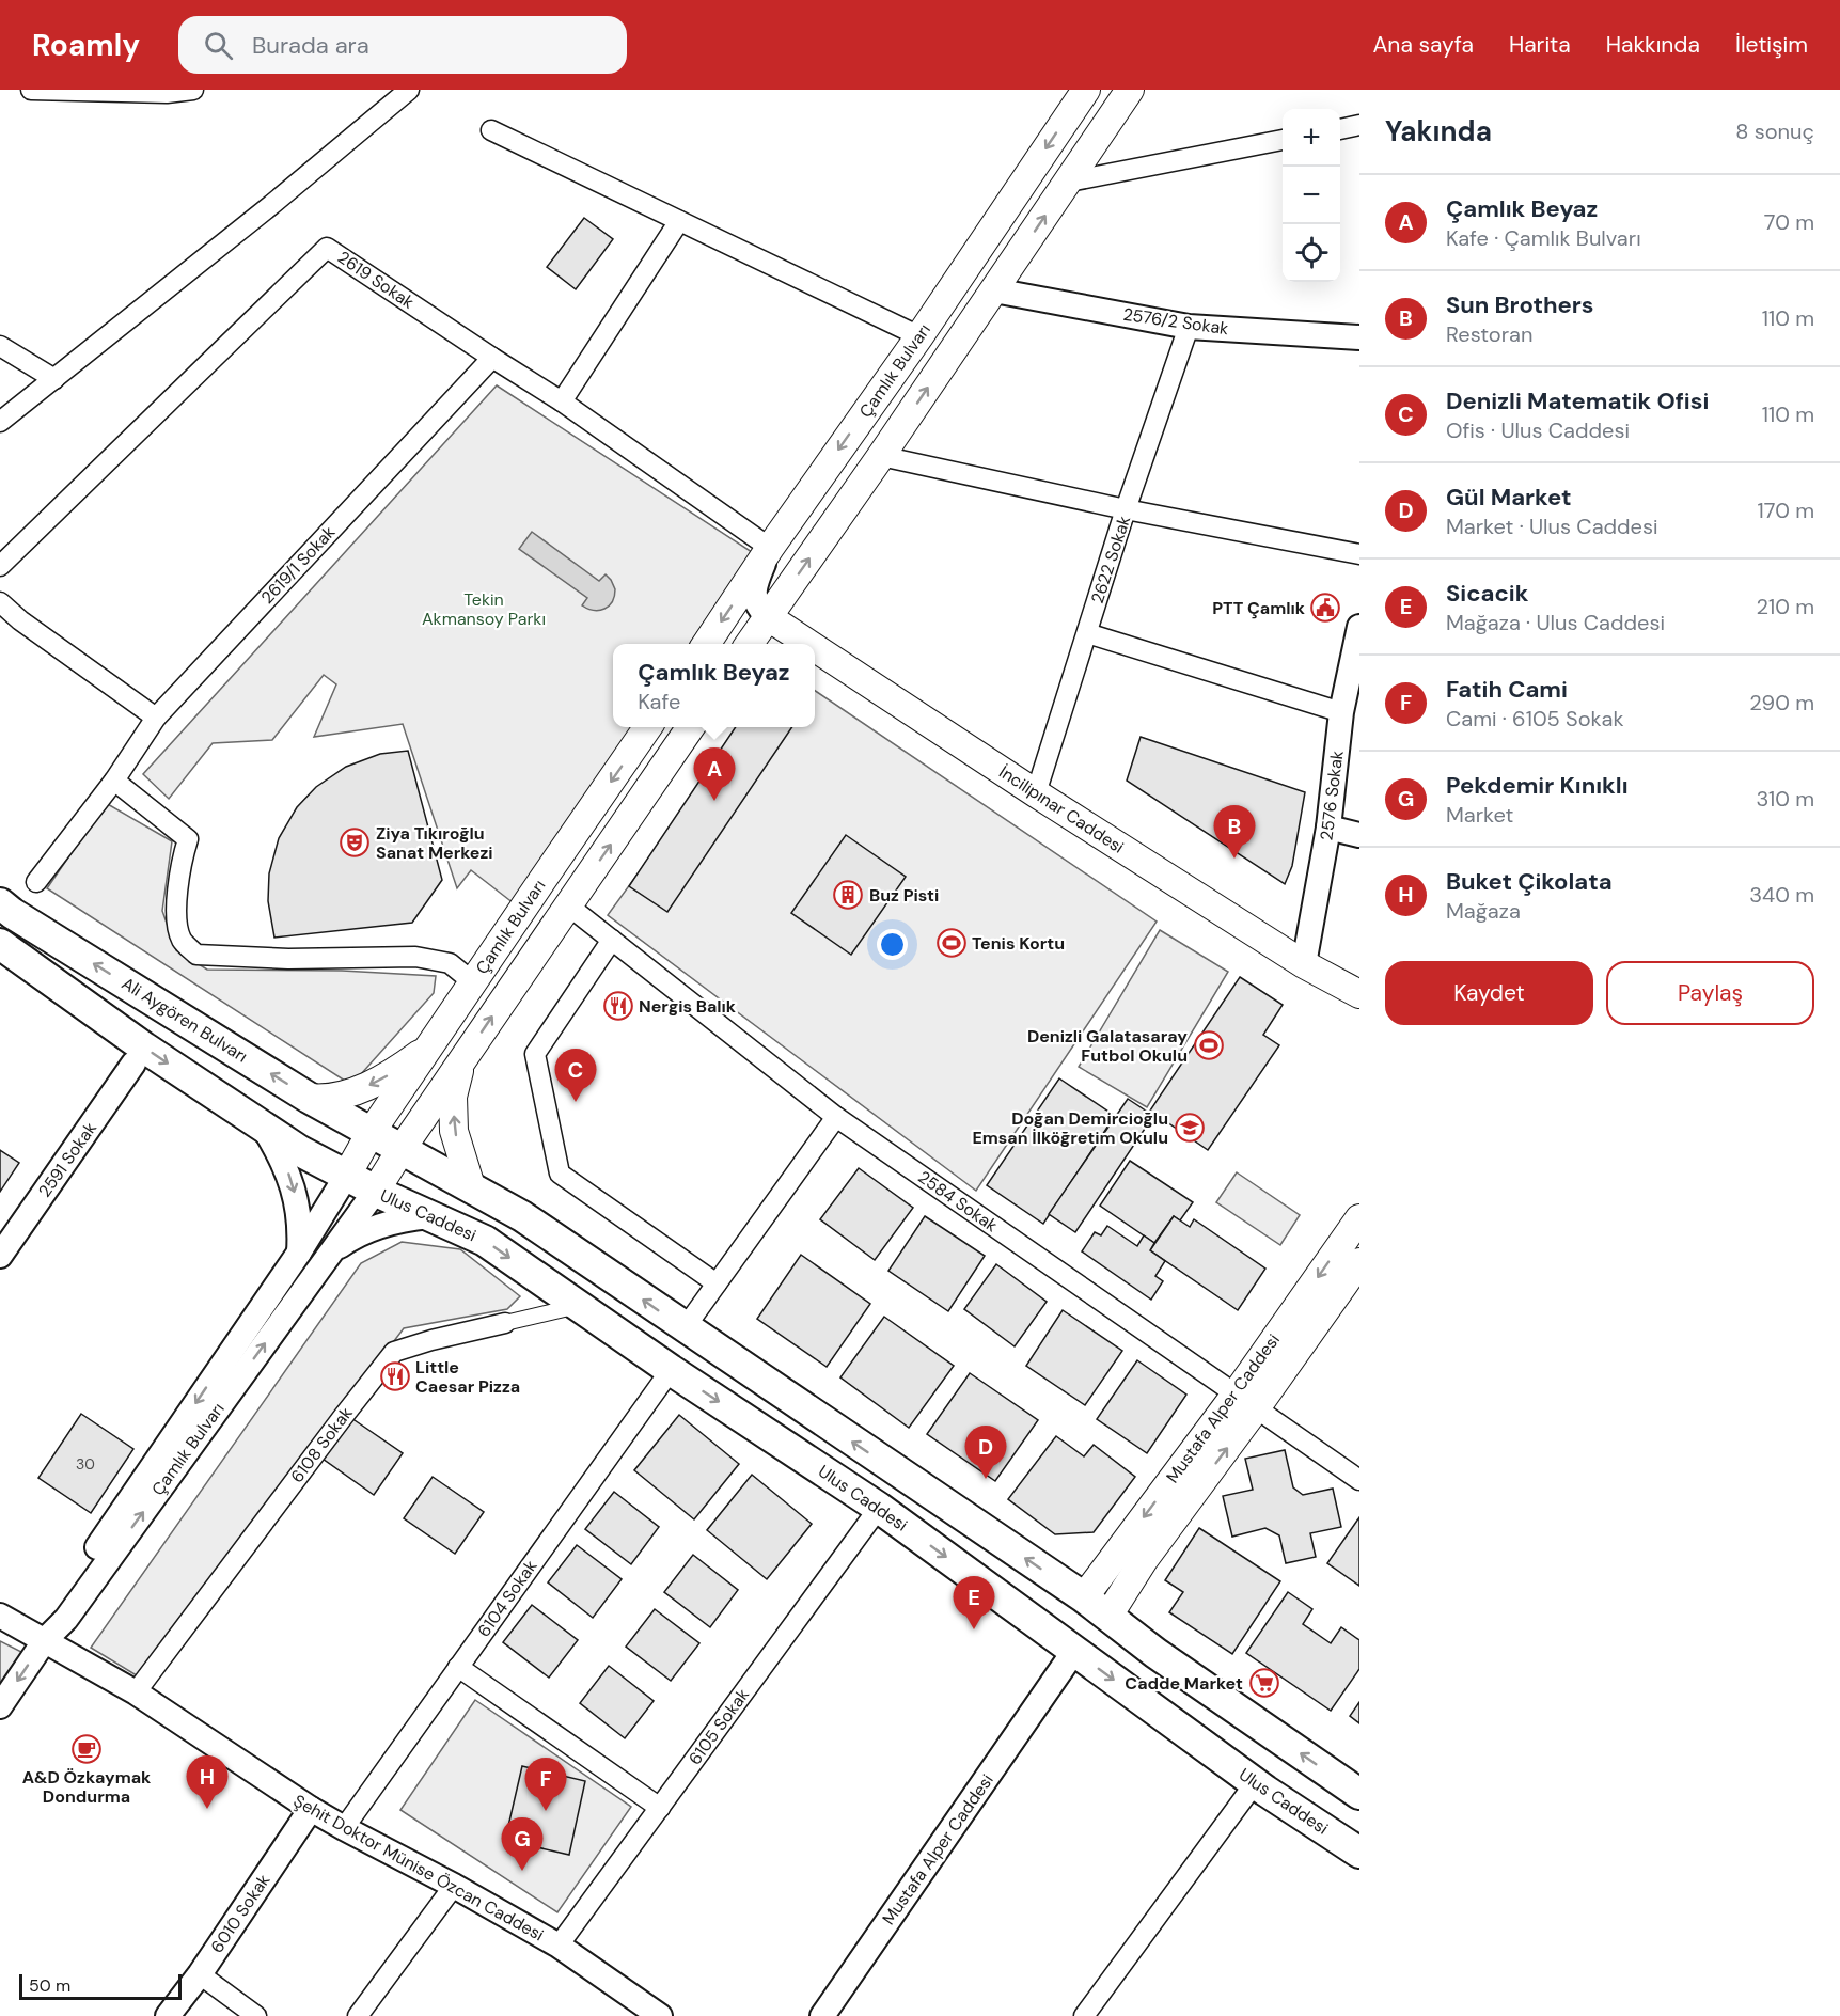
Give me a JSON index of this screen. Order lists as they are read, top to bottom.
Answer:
{
  "streets": {
    "main road": [
      "Çamlık Bulvarı",
      "İncilipınar Caddesi",
      "Ali Aygören Bulvarı",
      "Ulus Caddesi",
      "Mustafa Alper Caddesi"
    ],
    "street": [
      "2619 Sokak",
      "2576/2 Sokak",
      "2622 Sokak",
      "2619/1 Sokak",
      "2576 Sokak",
      "2591 Sokak",
      "2584 Sokak",
      "6108 Sokak",
      "6104 Sokak",
      "6105 Sokak",
      "Şehit Doktor Münise Özcan Caddesi",
      "6010 Sokak"
    ]
  },
  "crossings": [
    ["2619 Sokak", "Çamlık Bulvarı"],
    ["2619 Sokak", "2619/1 Sokak"],
    ["2576/2 Sokak", "Çamlık Bulvarı"],
    ["2576/2 Sokak", "2622 Sokak"],
    ["Çamlık Bulvarı", "İncilipınar Caddesi"],
    ["Çamlık Bulvarı", "Ali Aygören Bulvarı"],
    ["Çamlık Bulvarı", "Ulus Caddesi"],
    ["Çamlık Bulvarı", "Şehit Doktor Münise Özcan Caddesi"],
    ["2622 Sokak", "İncilipınar Caddesi"],
    ["2576 Sokak", "İncilipınar Caddesi"],
    ["2584 Sokak", "Mustafa Alper Caddesi"],
    ["Ulus Caddesi", "Mustafa Alper Caddesi"],
    ["Ulus Caddesi", "6108 Sokak"],
    ["Ulus Caddesi", "6104 Sokak"],
    ["Ulus Caddesi", "6105 Sokak"],
    ["6108 Sokak", "Şehit Doktor Münise Özcan Caddesi"],
    ["6104 Sokak", "Şehit Doktor Münise Özcan Caddesi"],
    ["6105 Sokak", "Şehit Doktor Münise Özcan Caddesi"],
    ["Şehit Doktor Münise Özcan Caddesi", "6010 Sokak"]
  ],
  "parks": ["Tekin Akmansoy Parkı"],
  "places": {
    "public building": ["PTT Çamlık"],
    "theatre": ["Ziya Tıkıroğlu Sanat Merkezi"],
    "building": ["Buz Pisti"],
    "sports": ["Tenis Kortu", "Denizli Galatasaray Futbol Okulu"],
    "restaurant": ["Nergis Balık", "Little Caesar Pizza"],
    "school or university": ["Doğan Demircioğlu Emsan İlköğretim Okulu"],
    "supermarket": ["Cadde Market"],
    "cafe": ["A&D Özkaymak Dondurma"]
  },
  "house_numbers": ["30"],
  "scale_bar": "50 m",
  "page": {
    "header": "Roamly",
    "search": "Burada ara",
    "nav": [
      "Ana sayfa",
      "Harita",
      "Hakkında",
      "İletişim"
    ],
    "heading": ["Yakında", "8 sonuç"],
    "map_buttons": ["+", "−"],
    "list": [
      {
        "mark": "A",
        "name": "Çamlık Beyaz",
        "note": "Kafe · Çamlık Bulvarı",
        "value": "70 m"
      },
      {
        "mark": "B",
        "name": "Sun Brothers",
        "note": "Restoran",
        "value": "110 m"
      },
      {
        "mark": "C",
        "name": "Denizli Matematik Ofisi",
        "note": "Ofis · Ulus Caddesi",
        "value": "110 m"
      },
      {
        "mark": "D",
        "name": "Gül Market",
        "note": "Market · Ulus Caddesi",
        "value": "170 m"
      },
      {
        "mark": "E",
        "name": "Sicacik",
        "note": "Mağaza · Ulus Caddesi",
        "value": "210 m"
      },
      {
        "mark": "F",
        "name": "Fatih Cami",
        "note": "Cami · 6105 Sokak",
        "value": "290 m"
      },
      {
        "mark": "G",
        "name": "Pekdemir Kınıklı",
        "note": "Market",
        "value": "310 m"
      },
      {
        "mark": "H",
        "name": "Buket Çikolata",
        "note": "Mağaza",
        "value": "340 m"
      }
    ],
    "popup": ["Çamlık Beyaz", "Kafe"],
    "pins": [
      "A",
      "B",
      "C",
      "D",
      "E",
      "H",
      "F",
      "G"
    ],
    "buttons": ["Kaydet", "Paylaş"],
    "scale": "50 m"
  }
}
